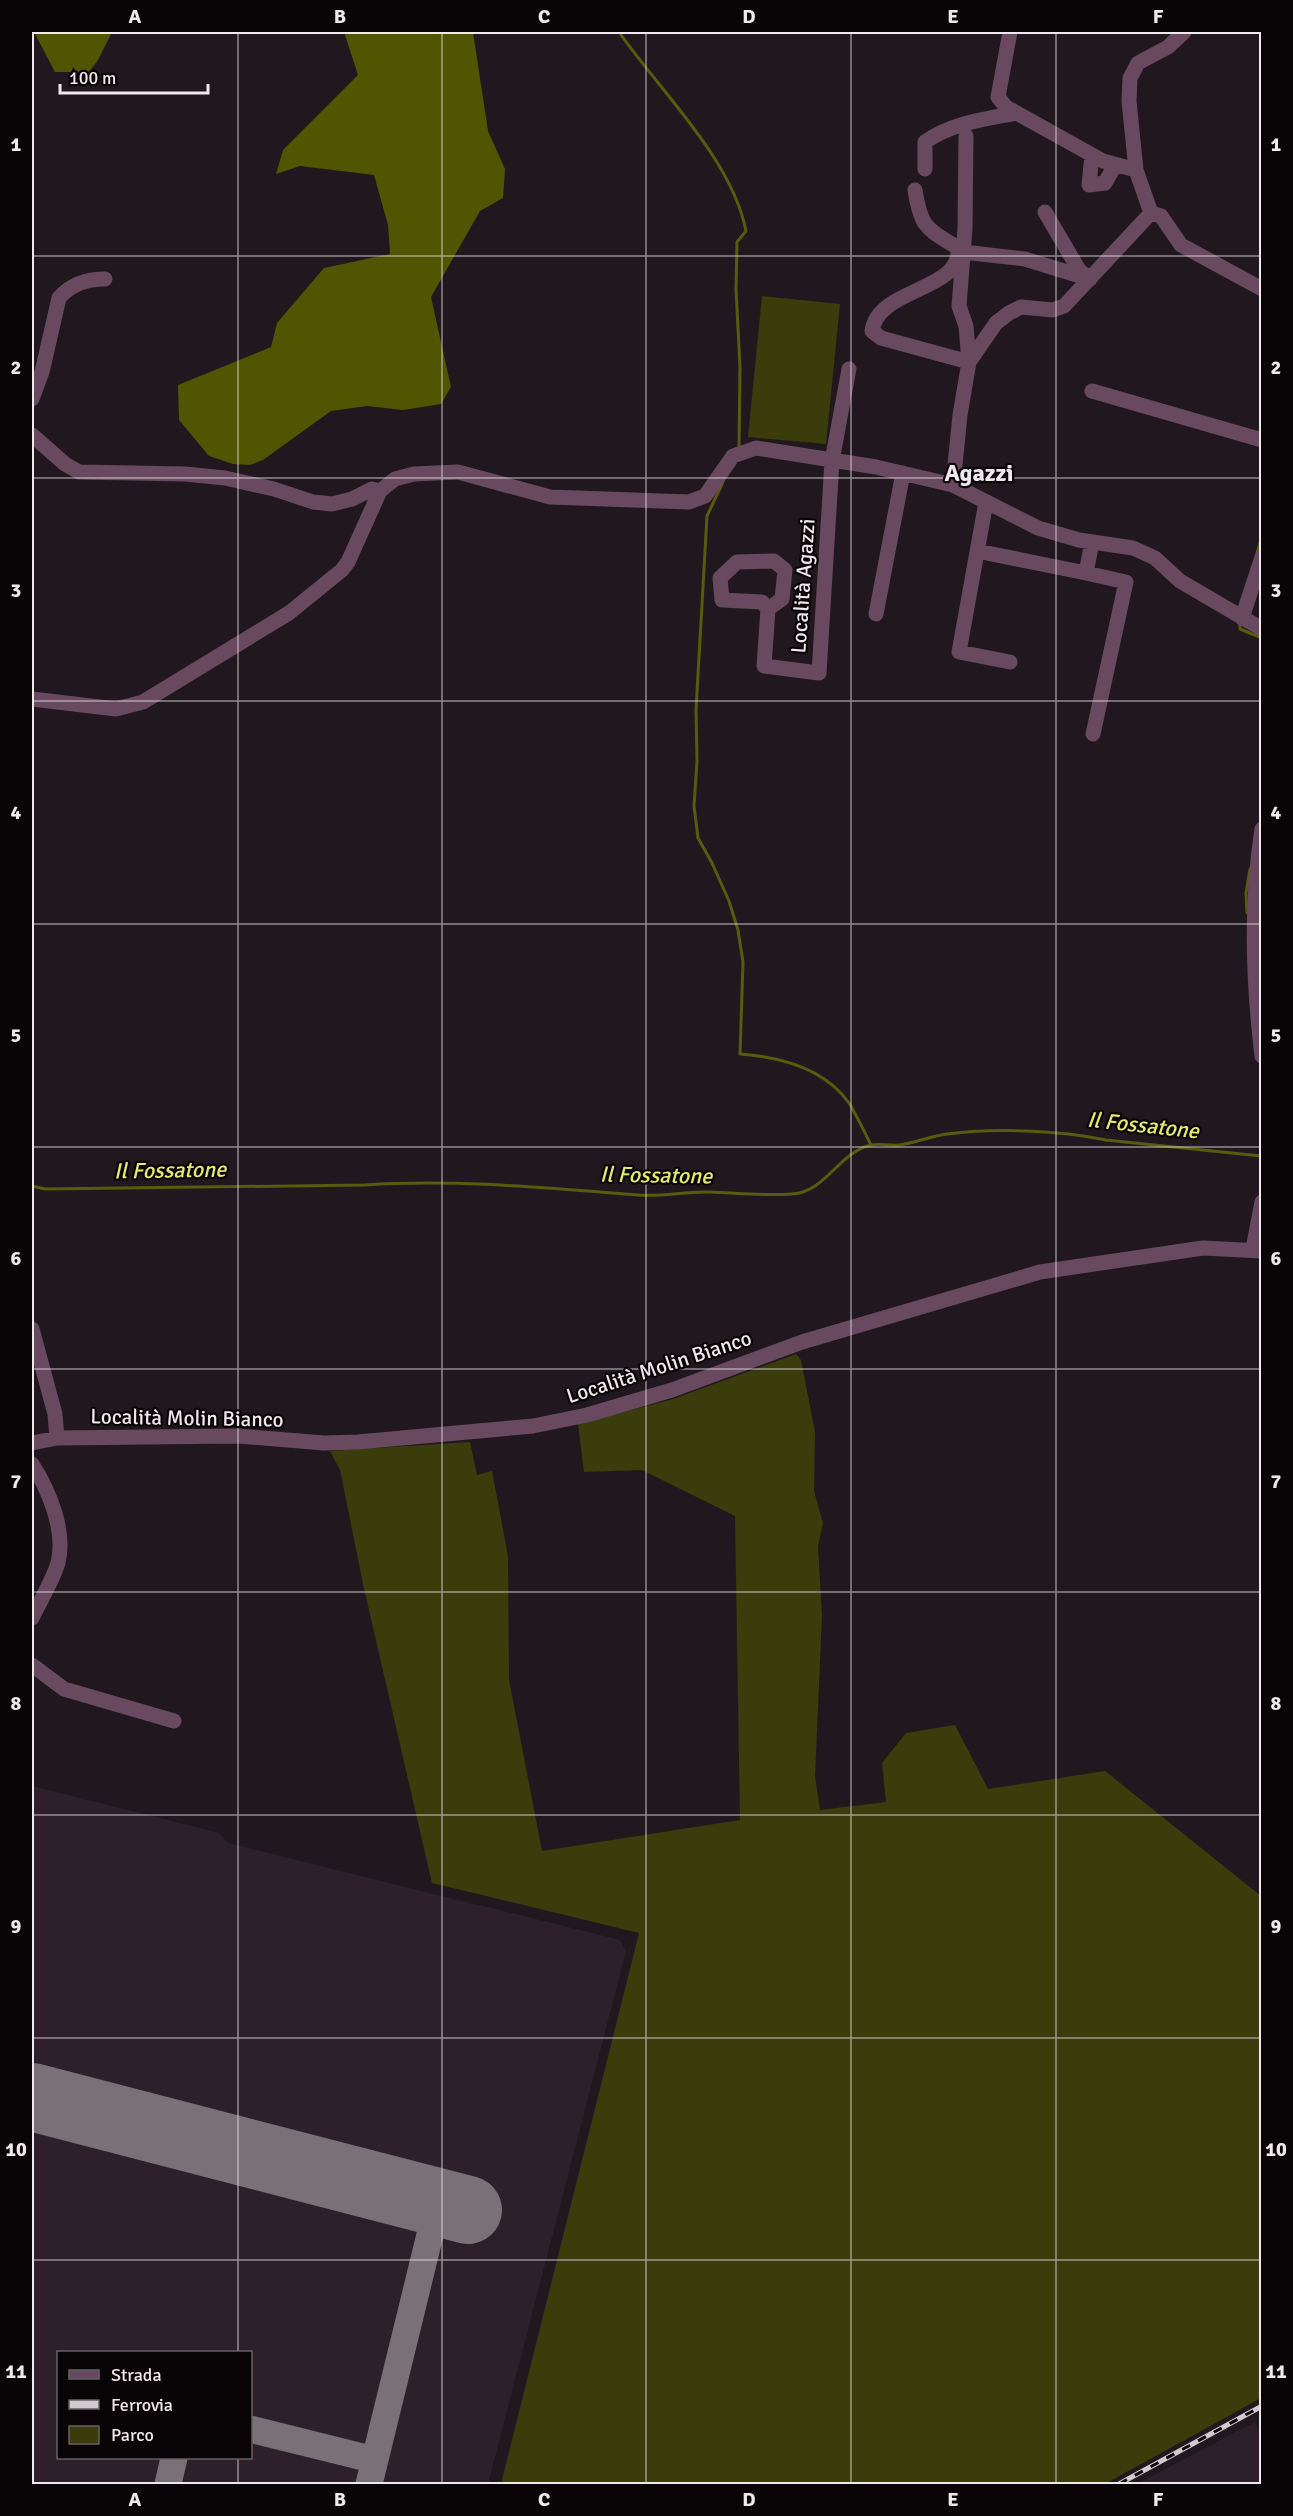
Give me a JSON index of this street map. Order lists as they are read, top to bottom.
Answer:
{
  "streets": {
    "street": ["Località Agazzi", "Località Molin Bianco"]
  },
  "districts": ["Agazzi"],
  "water": ["Il Fossatone"],
  "legend": ["Strada", "Ferrovia", "Parco"],
  "scale_bar": "100 m",
  "grid": {
    "columns": [
      "A",
      "B",
      "C",
      "D",
      "E",
      "F"
    ],
    "rows": [
      "1",
      "2",
      "3",
      "4",
      "5",
      "6",
      "7",
      "8",
      "9",
      "10",
      "11"
    ]
  }
}
